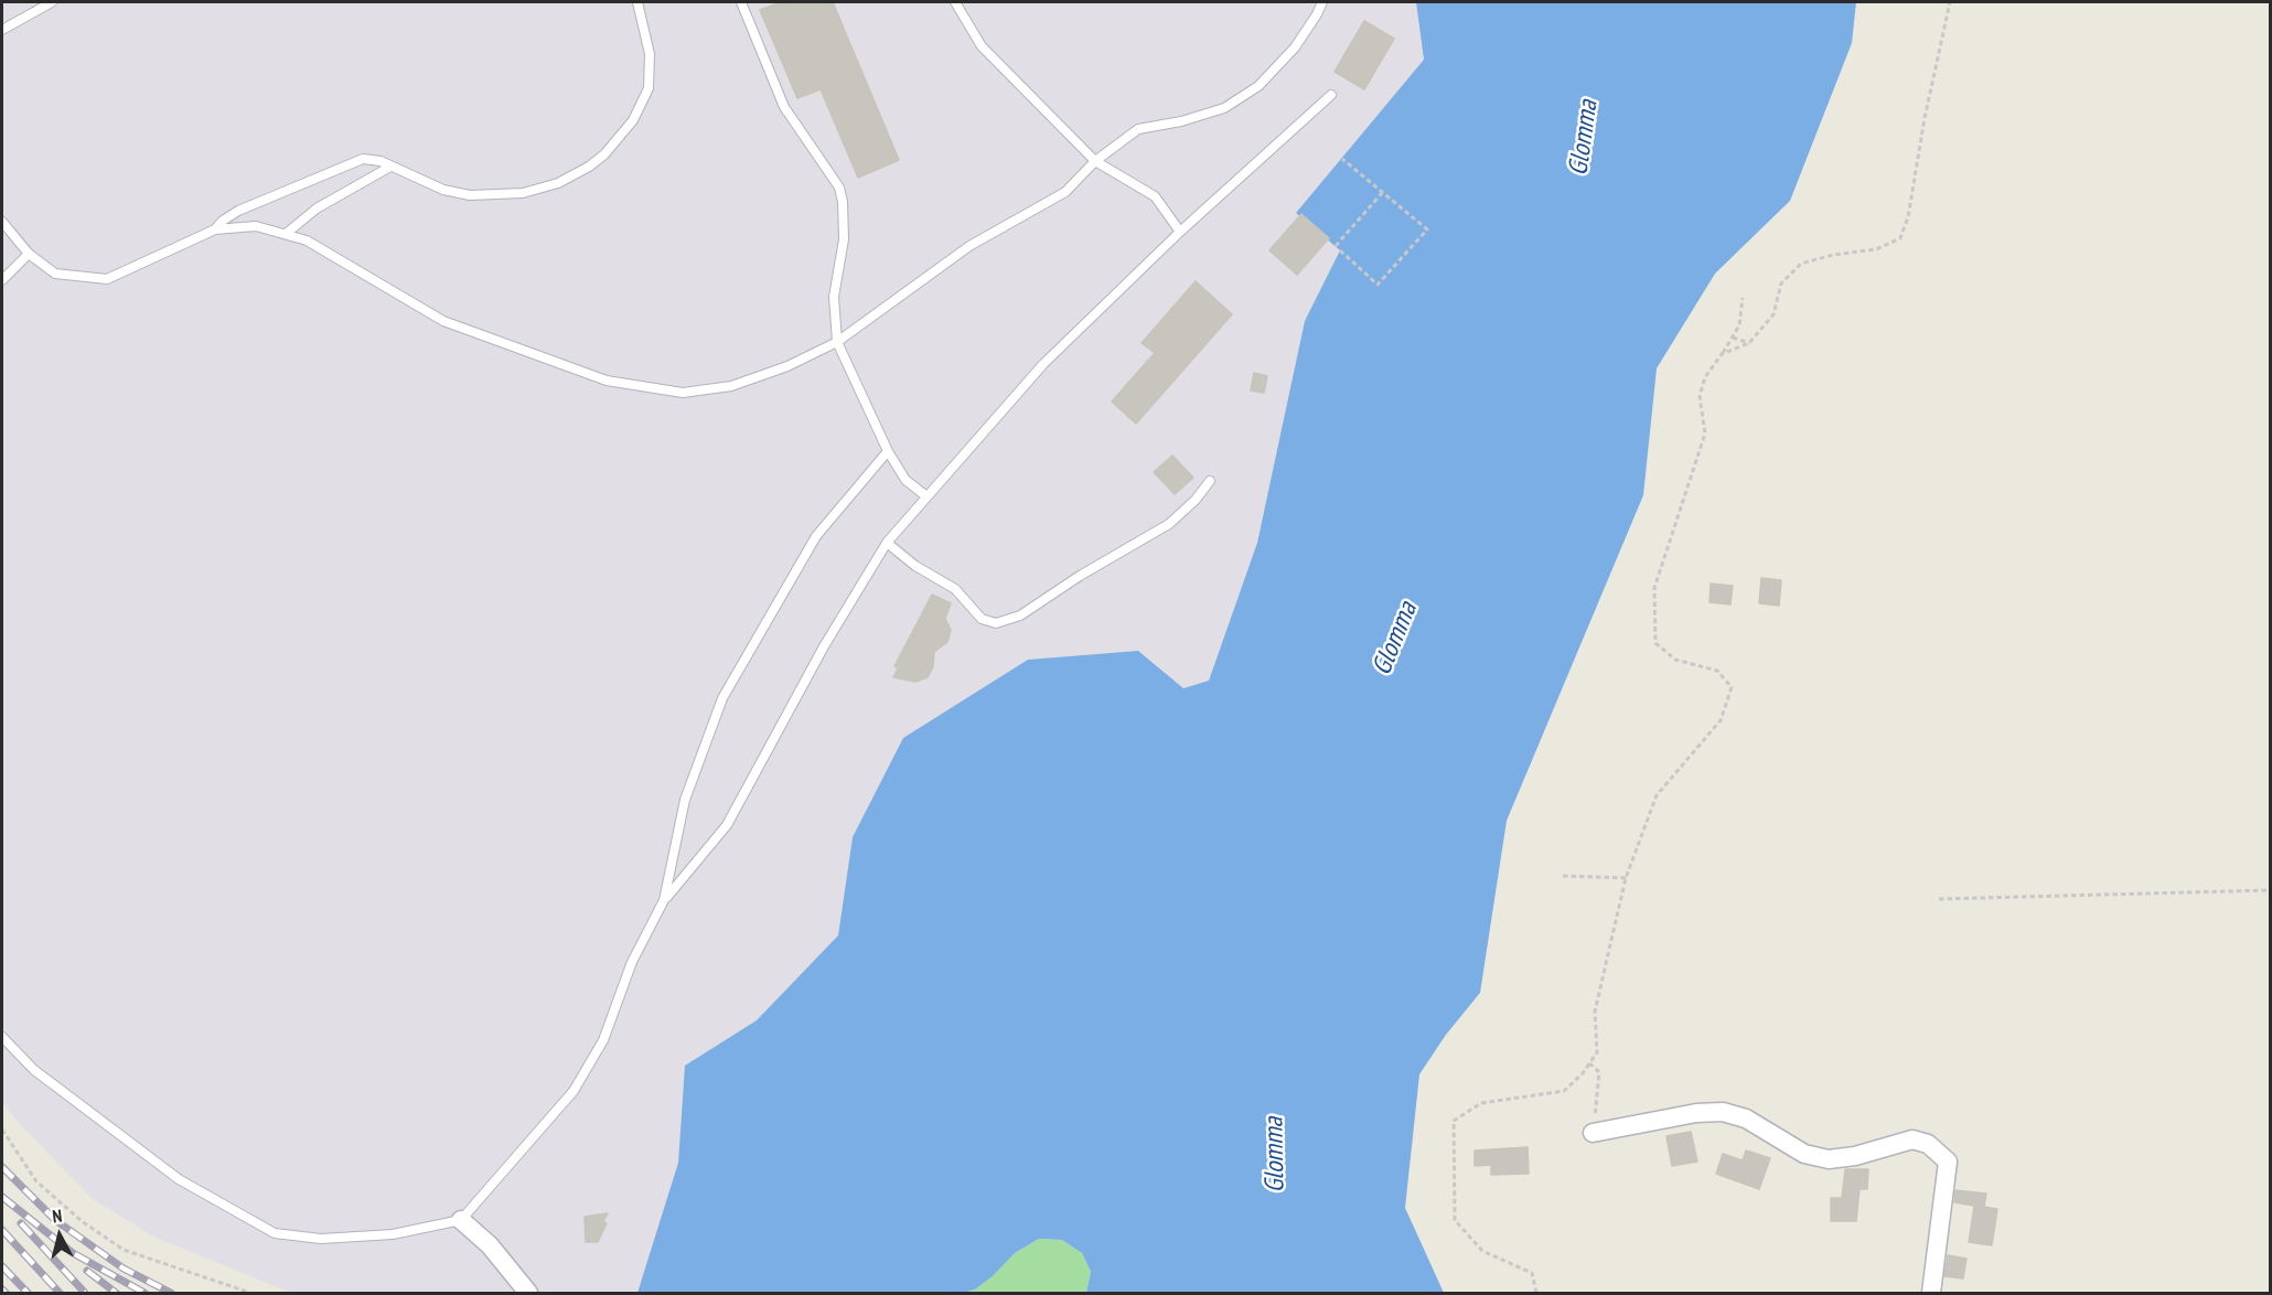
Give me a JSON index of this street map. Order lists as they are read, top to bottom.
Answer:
{
  "water": ["Glomma"],
  "north": "top"
}
